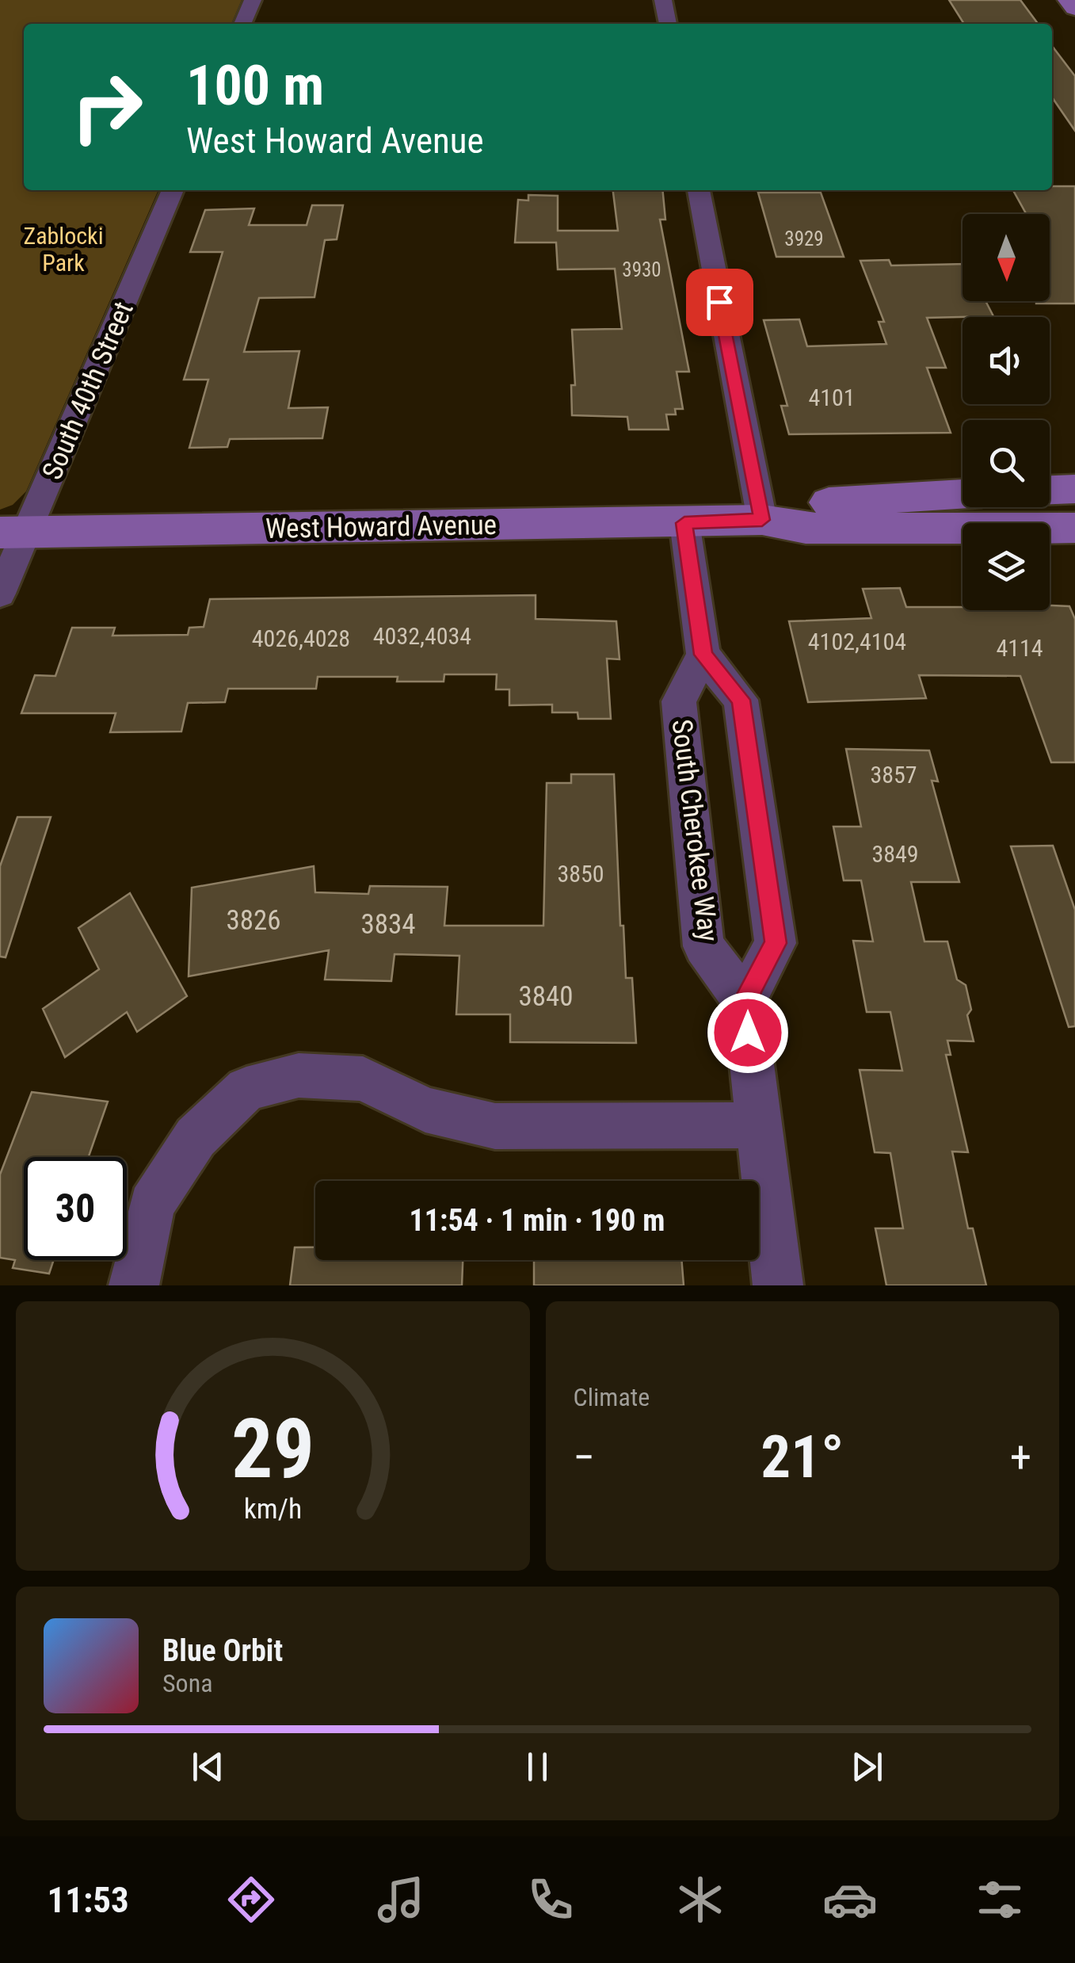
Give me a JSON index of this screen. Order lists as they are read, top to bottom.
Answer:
{
  "streets": {
    "street": ["South 40th Street", "West Howard Avenue", "South Cherokee Way"]
  },
  "crossings": [
    ["South 40th Street", "West Howard Avenue"]
  ],
  "parks": ["Zablocki Park"],
  "house_numbers": [
    "3929",
    "3930",
    "4101",
    "4032,4034",
    "4026,4028",
    "4102,4104",
    "4114",
    "3857",
    "3849",
    "3850",
    "3826",
    "3834",
    "3840"
  ],
  "north": "bottom",
  "page": {
    "turn": ["100 m", "West Howard Avenue"],
    "limit": "30",
    "trip": "11:54 · 1 min · 190 m",
    "tile": "Climate",
    "heat": ["−", "21°", "+"],
    "song": ["Blue Orbit", "Sona"],
    "tabs": "11:53",
    "gauge": ["29", "km/h"]
  }
}
